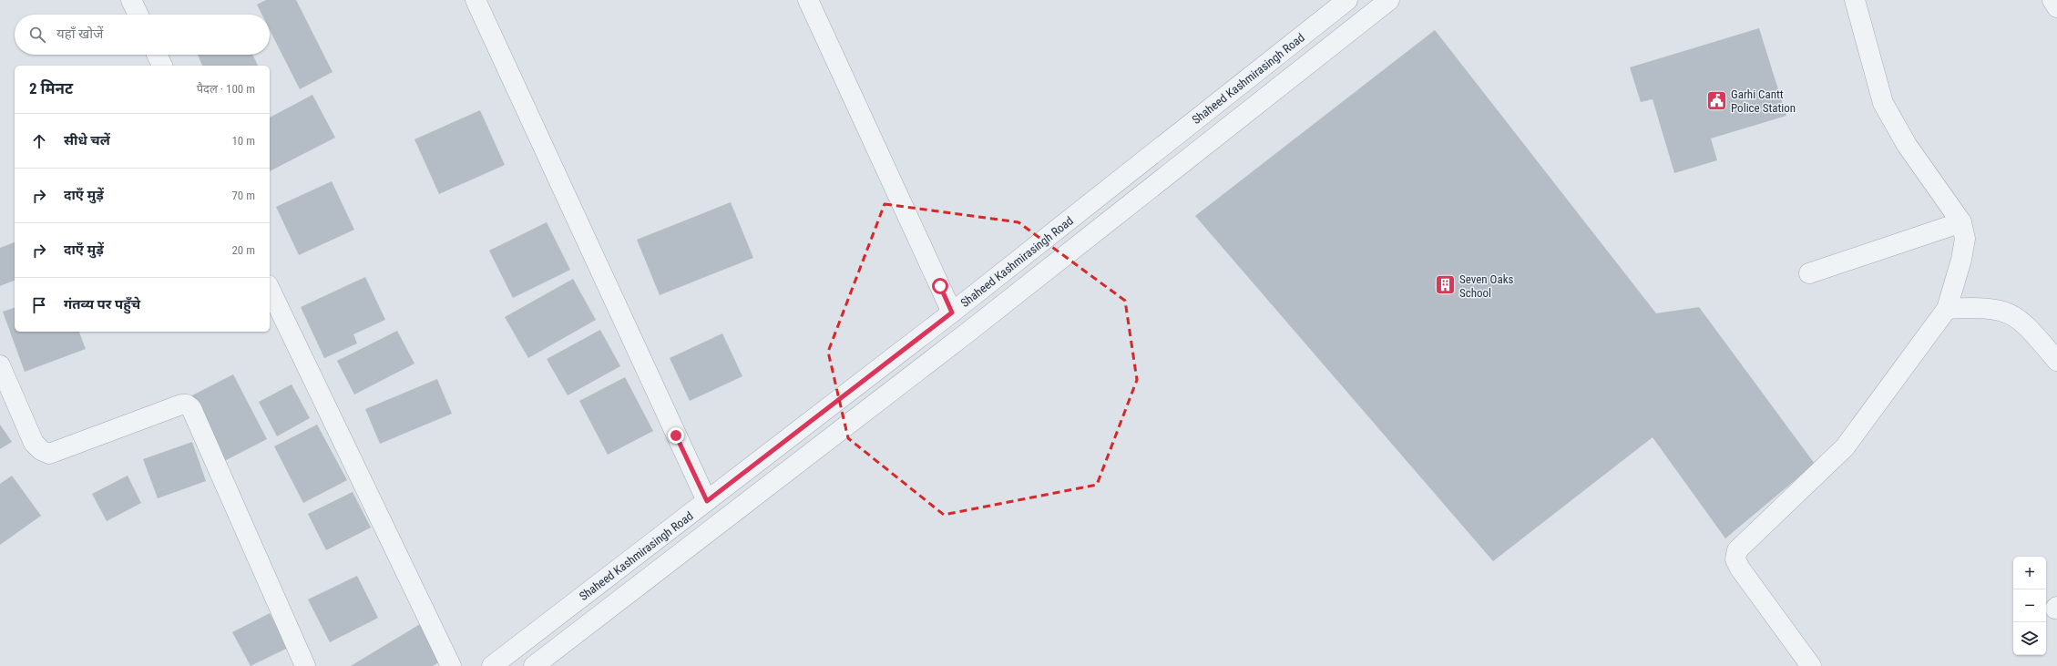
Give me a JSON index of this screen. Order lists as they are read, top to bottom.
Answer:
{
  "streets": {
    "street": ["Shaheed Kashmirasingh Road"]
  },
  "places": {
    "public building": ["Garhi Cantt Police Station"],
    "building": ["Seven Oaks School"]
  },
  "page": {
    "search": "यहाँ खोजें",
    "heading": ["2 मिनट", "पैदल · 100 m"],
    "list": [
      ["सीधे चलें", "10 m"],
      ["दाएँ मुड़ें", "70 m"],
      ["दाएँ मुड़ें", "20 m"],
      "गंतव्य पर पहुँचे"
    ],
    "map_buttons": ["+", "−"]
  }
}
